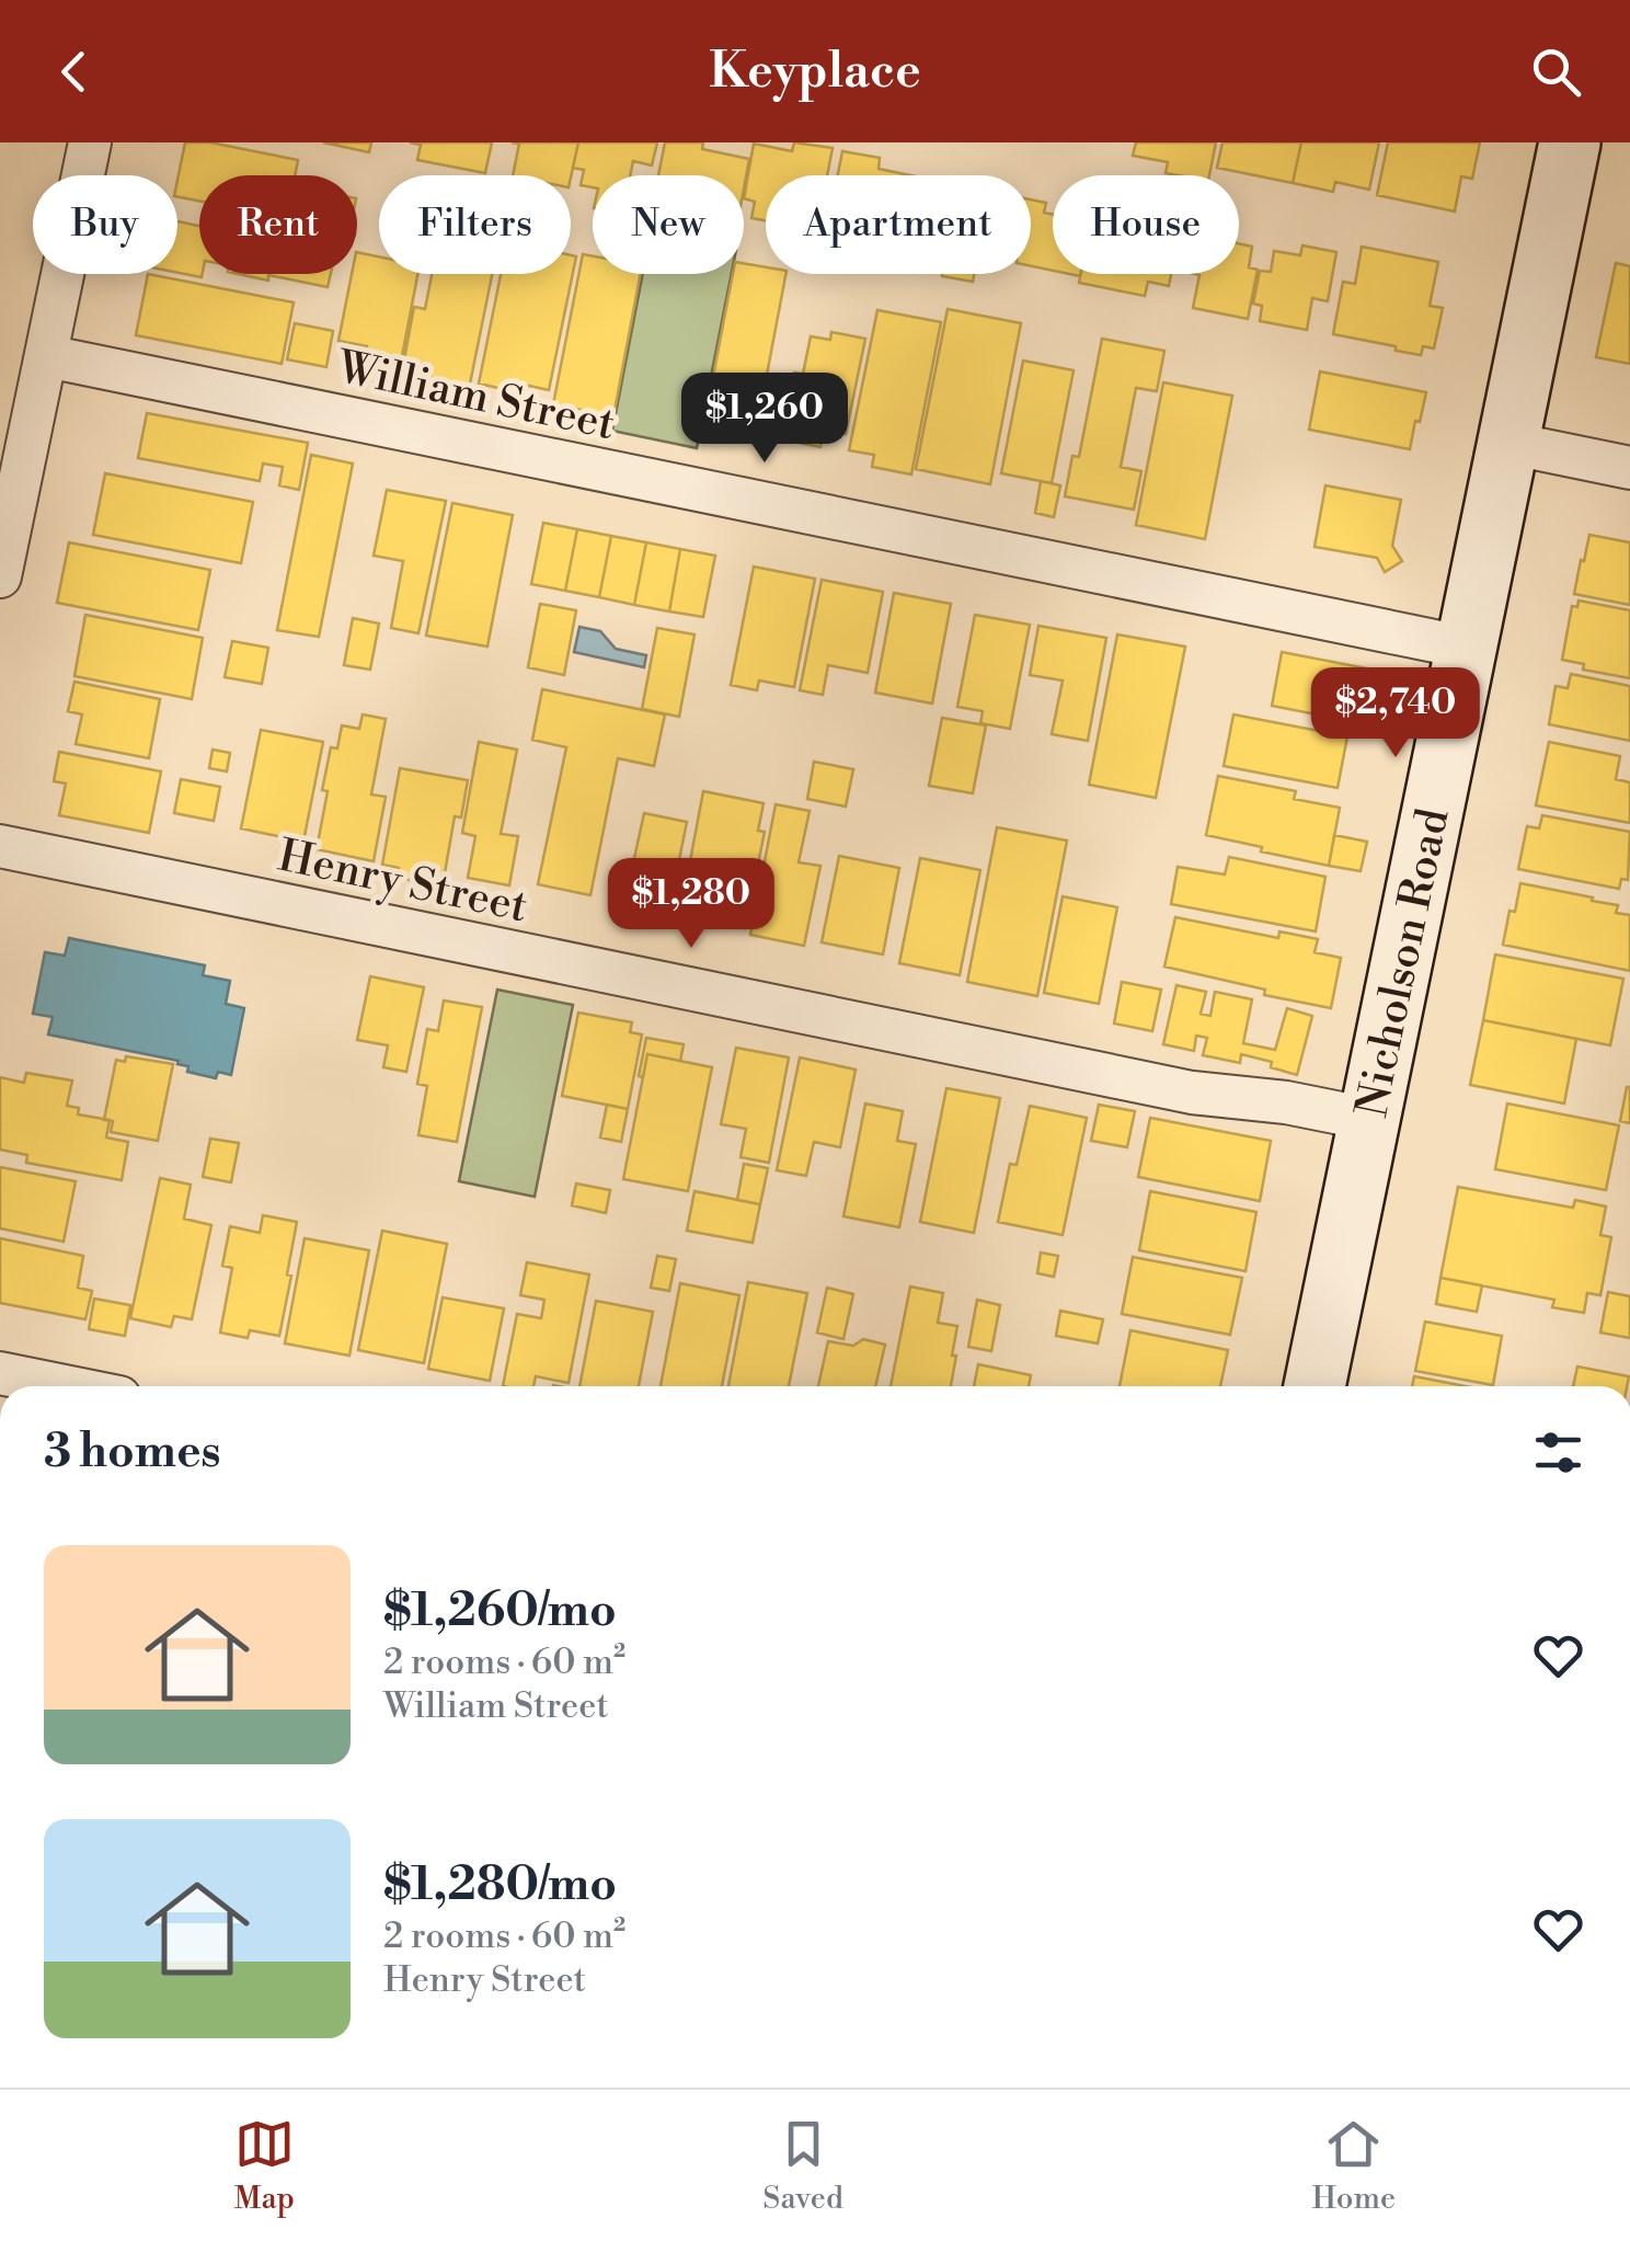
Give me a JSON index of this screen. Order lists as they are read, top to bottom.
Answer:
{
  "streets": {
    "main road": ["Nicholson Road"],
    "street": ["William Street", "Henry Street"]
  },
  "crossings": [
    ["William Street", "Nicholson Road"],
    ["Henry Street", "Nicholson Road"]
  ],
  "page": {
    "header": "Keyplace",
    "chip": [
      "Buy",
      "Rent",
      "Filters",
      "New",
      "Apartment",
      "House"
    ],
    "price": ["$1,260", "$2,740", "$1,280"],
    "heading": "3 homes",
    "list": [
      {
        "name": "$1,260/mo",
        "note": "2 rooms · 60 m² · William Street"
      },
      {
        "name": "$1,280/mo",
        "note": "2 rooms · 60 m² · Henry Street"
      }
    ],
    "tabs": ["Map", "Saved", "Home"]
  }
}
